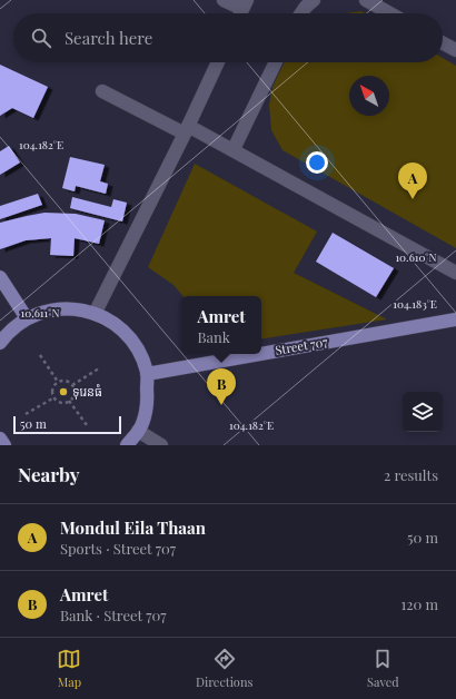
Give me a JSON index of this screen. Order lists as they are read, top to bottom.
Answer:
{
  "streets": {
    "main road": ["Street 707"]
  },
  "places": ["ទុរេនធំ"],
  "scale_bar": "50 m",
  "north": "top left",
  "page": {
    "search": "Search here",
    "pins": ["A", "B"],
    "popup": ["Amret", "Bank"],
    "scale": "50 m",
    "heading": ["Nearby", "2 results"],
    "list": [
      {
        "mark": "A",
        "name": "Mondul Eila Thaan",
        "note": "Sports · Street 707",
        "value": "50 m"
      },
      {
        "mark": "B",
        "name": "Amret",
        "note": "Bank · Street 707",
        "value": "120 m"
      }
    ],
    "nav": ["Map", "Directions", "Saved"]
  },
  "coordinates": [
    "104.182°E",
    "10.610°N",
    "104.183°E",
    "10.611°N"
  ]
}
